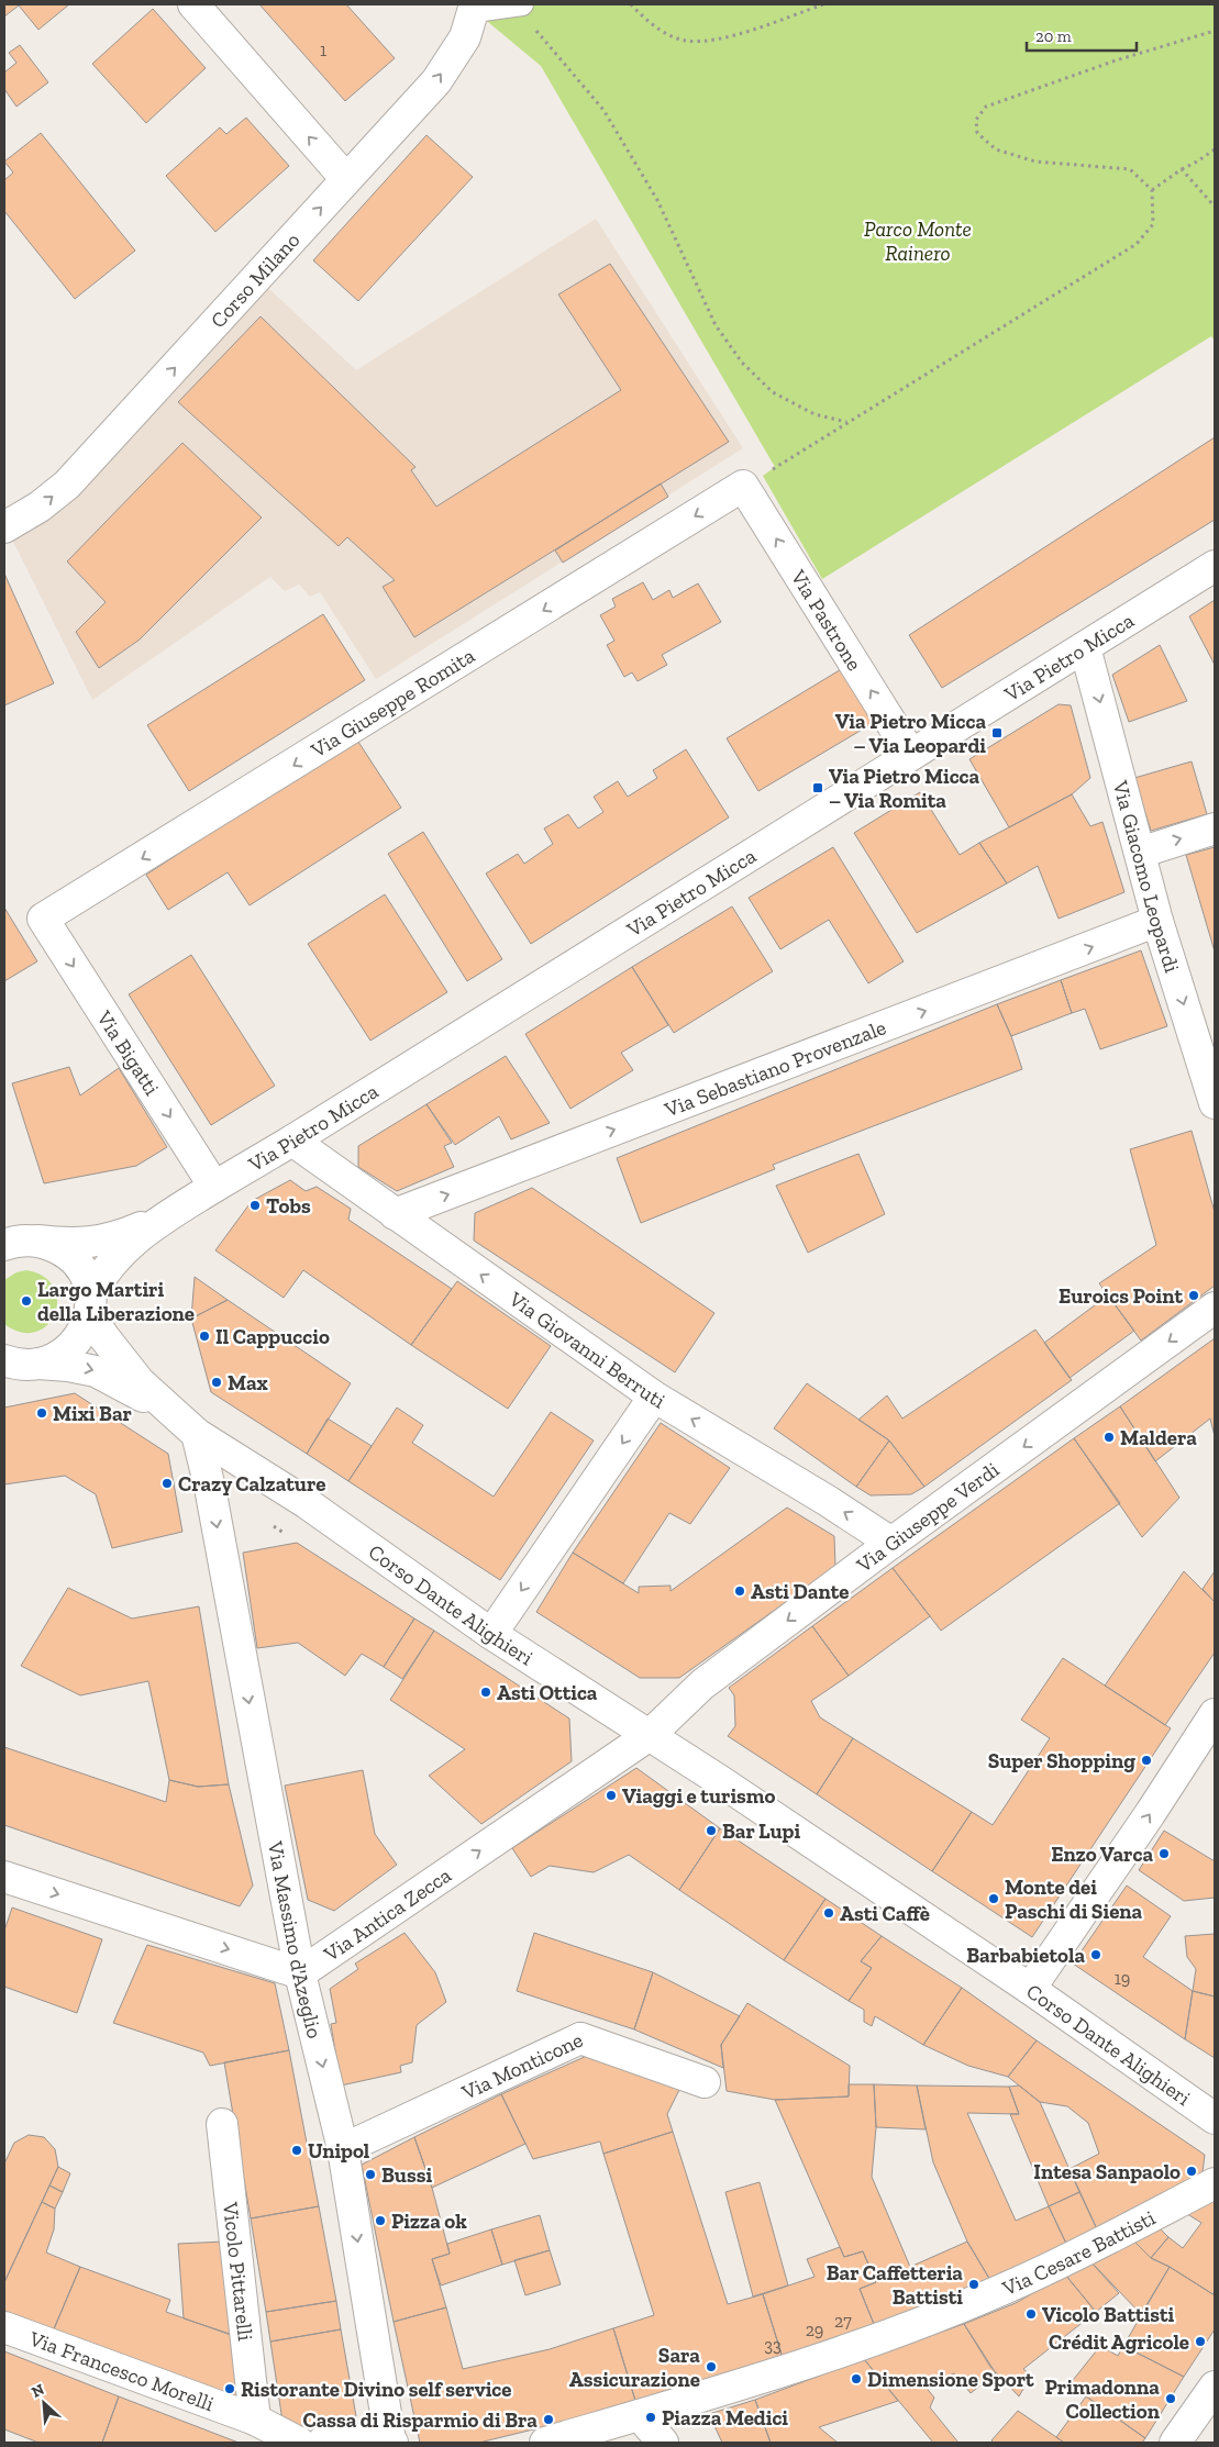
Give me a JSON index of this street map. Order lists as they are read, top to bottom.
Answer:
{
  "streets": {
    "street": [
      "Corso Milano",
      "Via Pastrone",
      "Via Pietro Micca",
      "Via Giuseppe Romita",
      "Via Giacomo Leopardi",
      "Via Bigatti",
      "Via Sebastiano Provenzale",
      "Via Giovanni Berruti",
      "Via Giuseppe Verdi",
      "Corso Dante Alighieri",
      "Via Antica Zecca",
      "Via Massimo d'Azeglio",
      "Via Monticone",
      "Via Cesare Battisti",
      "Vicolo Pittarelli",
      "Via Francesco Morelli"
    ]
  },
  "crossings": [
    ["Via Pastrone", "Via Pietro Micca"],
    ["Via Pastrone", "Via Giuseppe Romita"],
    ["Via Pietro Micca", "Via Giacomo Leopardi"],
    ["Via Pietro Micca", "Via Bigatti"],
    ["Via Pietro Micca", "Via Giovanni Berruti"],
    ["Via Pietro Micca", "Corso Dante Alighieri"],
    ["Via Giuseppe Romita", "Via Bigatti"],
    ["Via Giacomo Leopardi", "Via Sebastiano Provenzale"],
    ["Via Sebastiano Provenzale", "Via Giovanni Berruti"],
    ["Via Giovanni Berruti", "Via Giuseppe Verdi"],
    ["Via Giuseppe Verdi", "Corso Dante Alighieri"],
    ["Via Giuseppe Verdi", "Via Antica Zecca"],
    ["Corso Dante Alighieri", "Via Antica Zecca"],
    ["Corso Dante Alighieri", "Via Massimo d'Azeglio"],
    ["Via Antica Zecca", "Via Massimo d'Azeglio"],
    ["Via Massimo d'Azeglio", "Via Monticone"],
    ["Vicolo Pittarelli", "Via Francesco Morelli"]
  ],
  "one_way": [
    "Corso Milano",
    "Via Pastrone",
    "Via Giuseppe Romita",
    "Via Giacomo Leopardi",
    "Via Bigatti",
    "Via Sebastiano Provenzale",
    "Via Giovanni Berruti",
    "Via Antica Zecca",
    "Via Massimo d'Azeglio"
  ],
  "parks": ["Parco Monte Rainero"],
  "places": {
    "transit": ["Via Pietro Micca – Via Leopardi", "Via Pietro Micca – Via Romita"],
    "other": [
      "Tobs",
      "Euroics Point",
      "Largo Martiri della Liberazione",
      "Il Cappuccio",
      "Max",
      "Mixi Bar",
      "Maldera",
      "Crazy Calzature",
      "Asti Dante",
      "Asti Ottica",
      "Super Shopping",
      "Viaggi e turismo",
      "Bar Lupi",
      "Enzo Varca",
      "Monte dei Paschi di Siena",
      "Asti Caffè",
      "Barbabietola",
      "Unipol",
      "Intesa Sanpaolo",
      "Bussi",
      "Pizza ok",
      "Bar Caffetteria Battisti",
      "Vicolo Battisti",
      "Crédit Agricole",
      "Sara Assicurazione",
      "Dimensione Sport",
      "Ristorante Divino self service",
      "Primadonna Collection",
      "Piazza Medici",
      "Cassa di Risparmio di Bra"
    ]
  },
  "house_numbers": [
    "1",
    "19",
    "27",
    "29",
    "33"
  ],
  "scale_bar": "20 m",
  "north": "top left"
}
